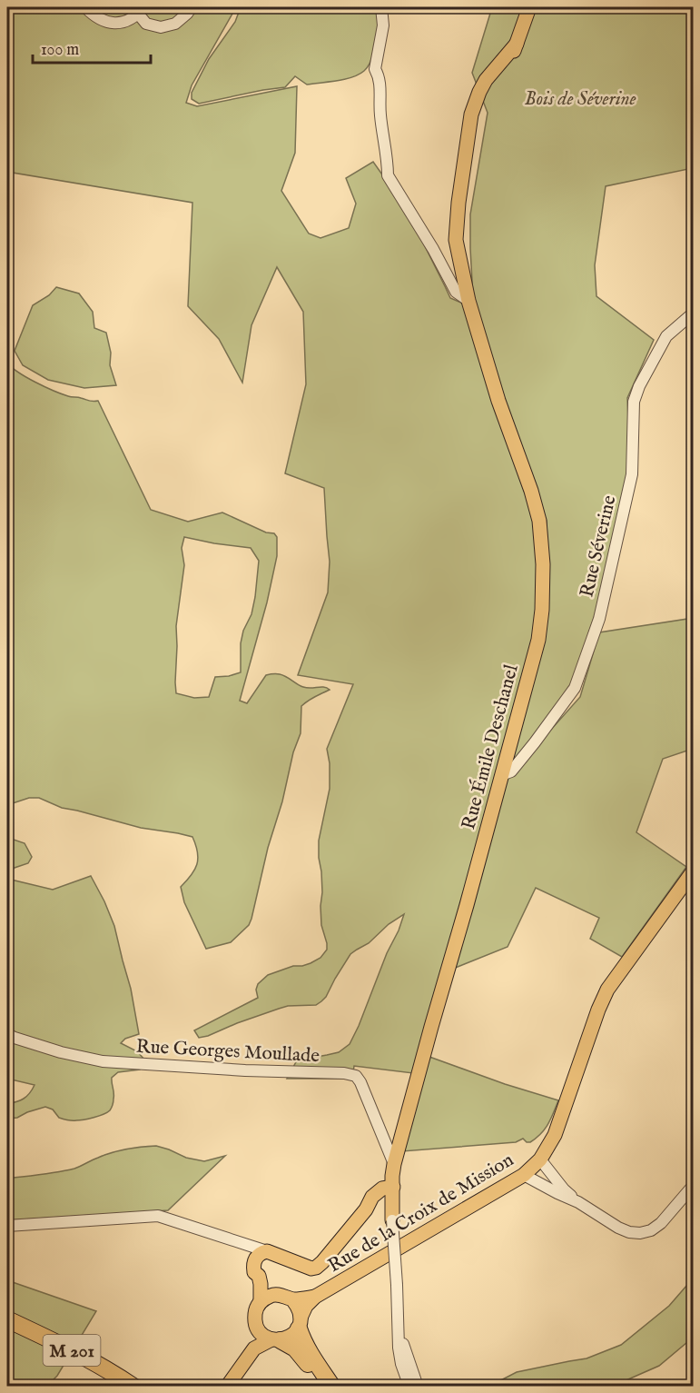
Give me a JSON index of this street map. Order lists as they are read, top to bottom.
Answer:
{
  "streets": {
    "highway": ["M 201"],
    "main road": ["Rue Émile Deschanel", "Rue de la Croix de Mission"],
    "street": ["Rue Séverine", "Rue Georges Moullade"]
  },
  "crossings": [
    ["Rue Séverine", "Rue Émile Deschanel"],
    ["Rue Émile Deschanel", "Rue Georges Moullade"]
  ],
  "parks": ["Bois de Séverine"],
  "scale_bar": "100 m"
}
